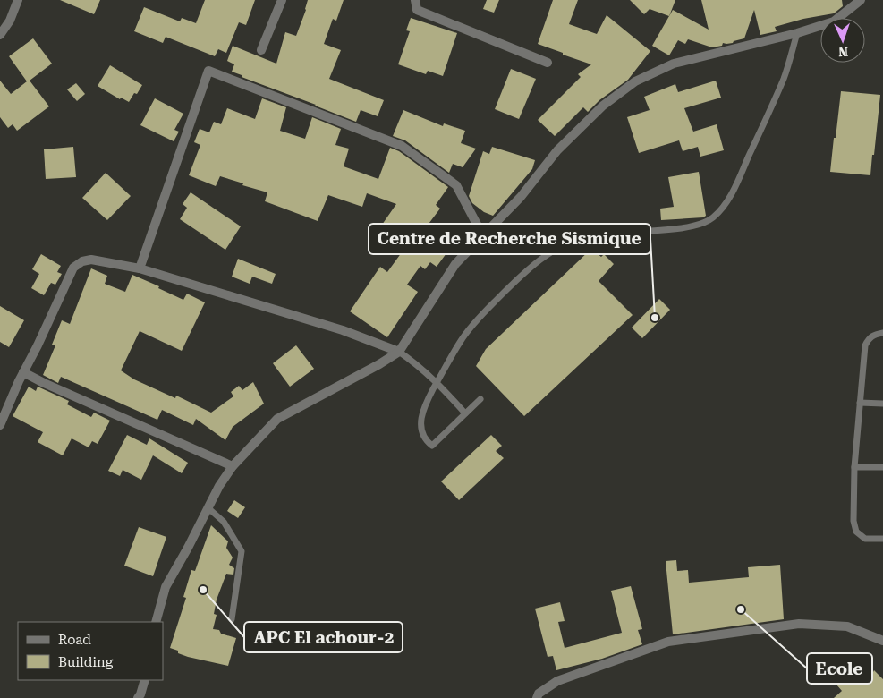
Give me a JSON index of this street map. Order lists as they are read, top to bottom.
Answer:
{
  "places": ["Centre de Recherche Sismique", "APC El achour-2", "Ecole"],
  "legend": ["Road", "Building"],
  "north": "bottom"
}
